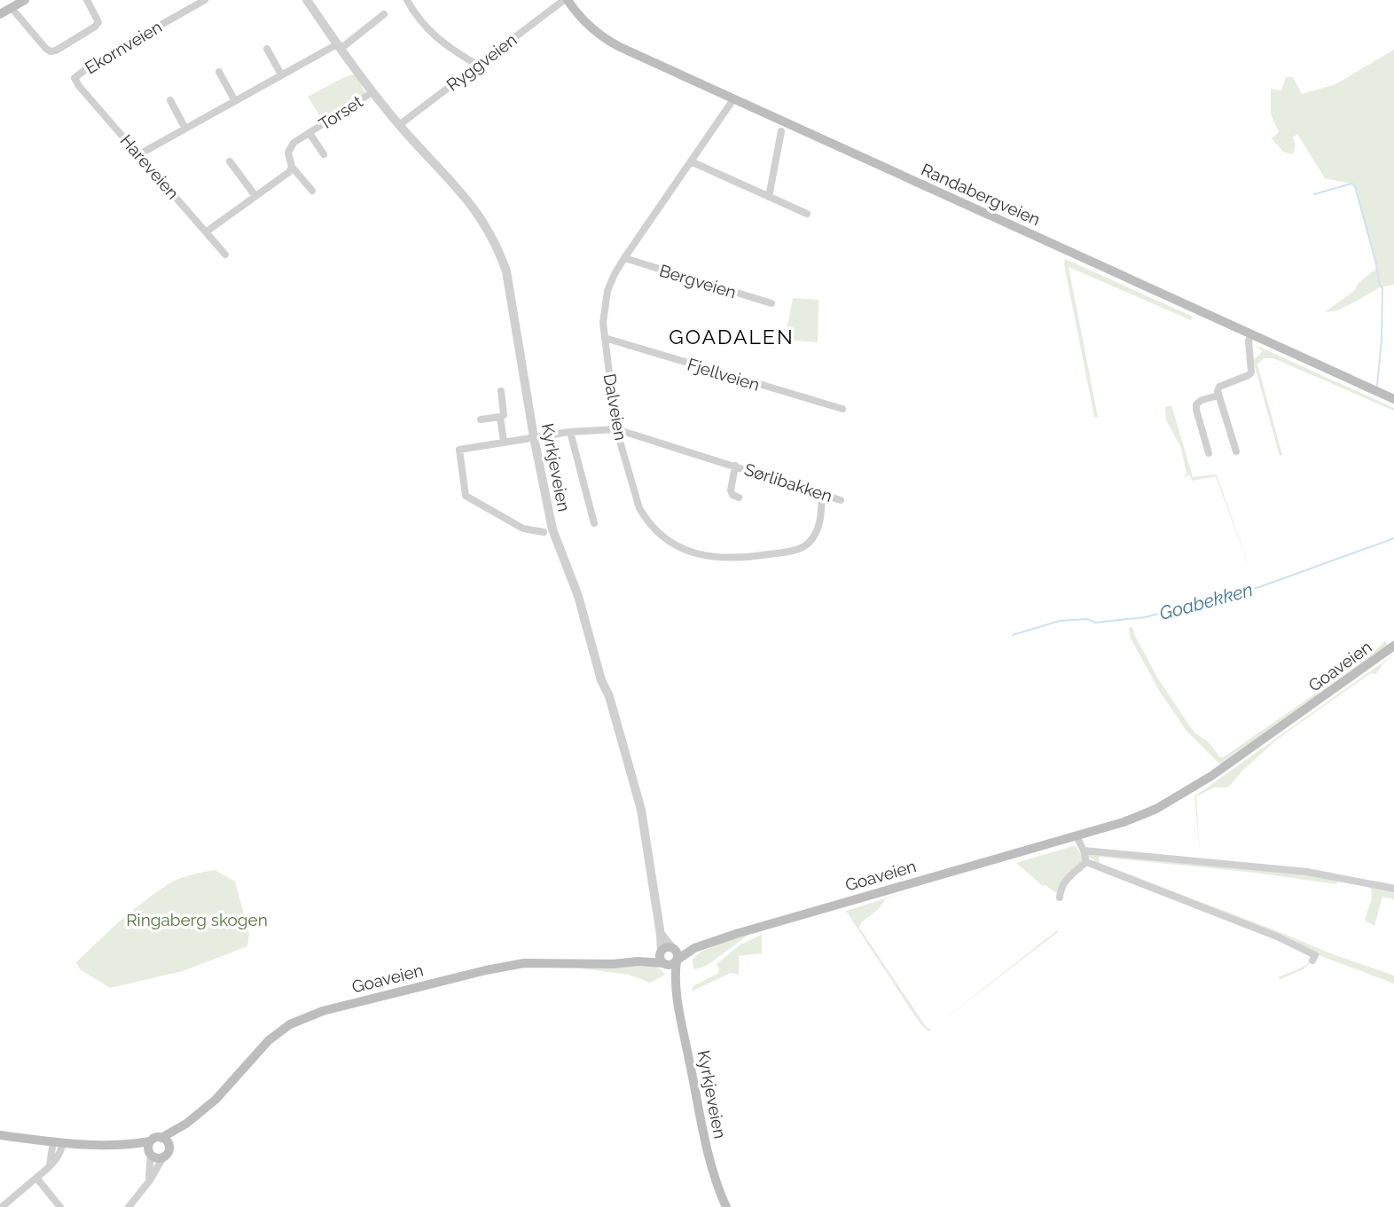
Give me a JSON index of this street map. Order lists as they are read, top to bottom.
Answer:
{
  "streets": {
    "main road": ["Randabergveien", "Kyrkjeveien", "Goaveien"],
    "street": [
      "Ekornveien",
      "Ryggveien",
      "Torset",
      "Hareveien",
      "Bergveien",
      "Fjellveien",
      "Dalveien",
      "Sørlibakken"
    ]
  },
  "crossings": [
    ["Ekornveien", "Hareveien"],
    ["Ryggveien", "Randabergveien"],
    ["Ryggveien", "Kyrkjeveien"],
    ["Torset", "Kyrkjeveien"],
    ["Randabergveien", "Dalveien"],
    ["Bergveien", "Dalveien"],
    ["Fjellveien", "Dalveien"],
    ["Dalveien", "Sørlibakken"],
    ["Kyrkjeveien", "Sørlibakken"],
    ["Kyrkjeveien", "Goaveien"]
  ],
  "districts": ["GOADALEN"],
  "water": ["Goabekken"],
  "parks": ["Ringaberg skogen"]
}
